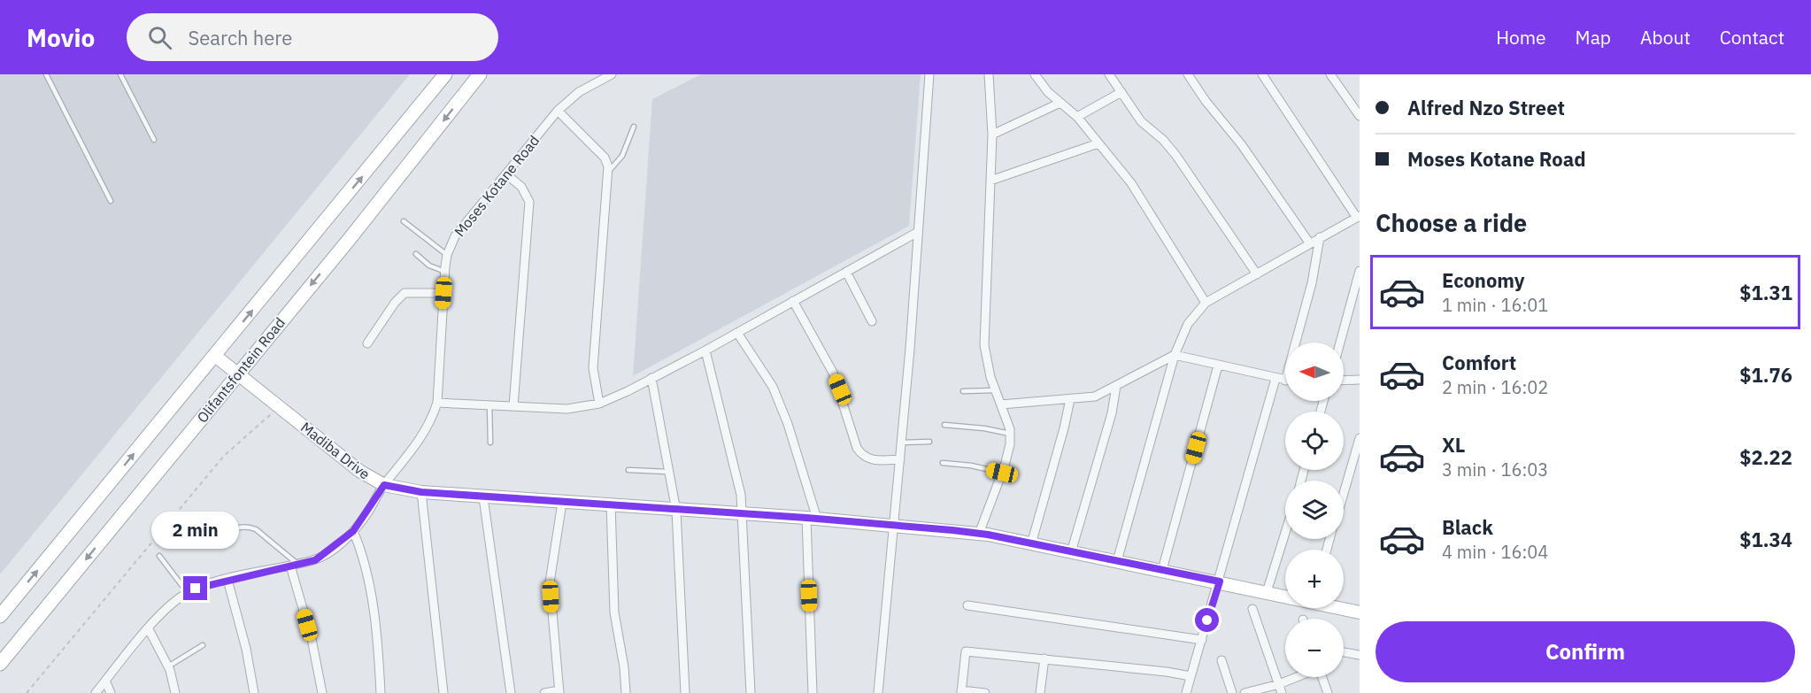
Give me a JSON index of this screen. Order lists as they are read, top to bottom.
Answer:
{
  "streets": {
    "main road": ["Olifantsfontein Road"],
    "street": ["Moses Kotane Road", "Madiba Drive"]
  },
  "crossings": [
    ["Moses Kotane Road", "Madiba Drive"],
    ["Olifantsfontein Road", "Madiba Drive"]
  ],
  "north": "left",
  "page": {
    "header": "Movio",
    "search": "Search here",
    "nav": [
      "Home",
      "Map",
      "About",
      "Contact"
    ],
    "banner": ["Alfred Nzo Street", "Moses Kotane Road"],
    "heading": "Choose a ride",
    "list": [
      {
        "name": "Economy",
        "note": "1 min · 16:01",
        "value": "$1.31"
      },
      {
        "name": "Comfort",
        "note": "2 min · 16:02",
        "value": "$1.76"
      },
      {
        "name": "XL",
        "note": "3 min · 16:03",
        "value": "$2.22"
      },
      {
        "name": "Black",
        "note": "4 min · 16:04",
        "value": "$1.34"
      }
    ],
    "map_buttons": ["+", "−"],
    "bubble": "2 min",
    "buttons": "Confirm"
  }
}
